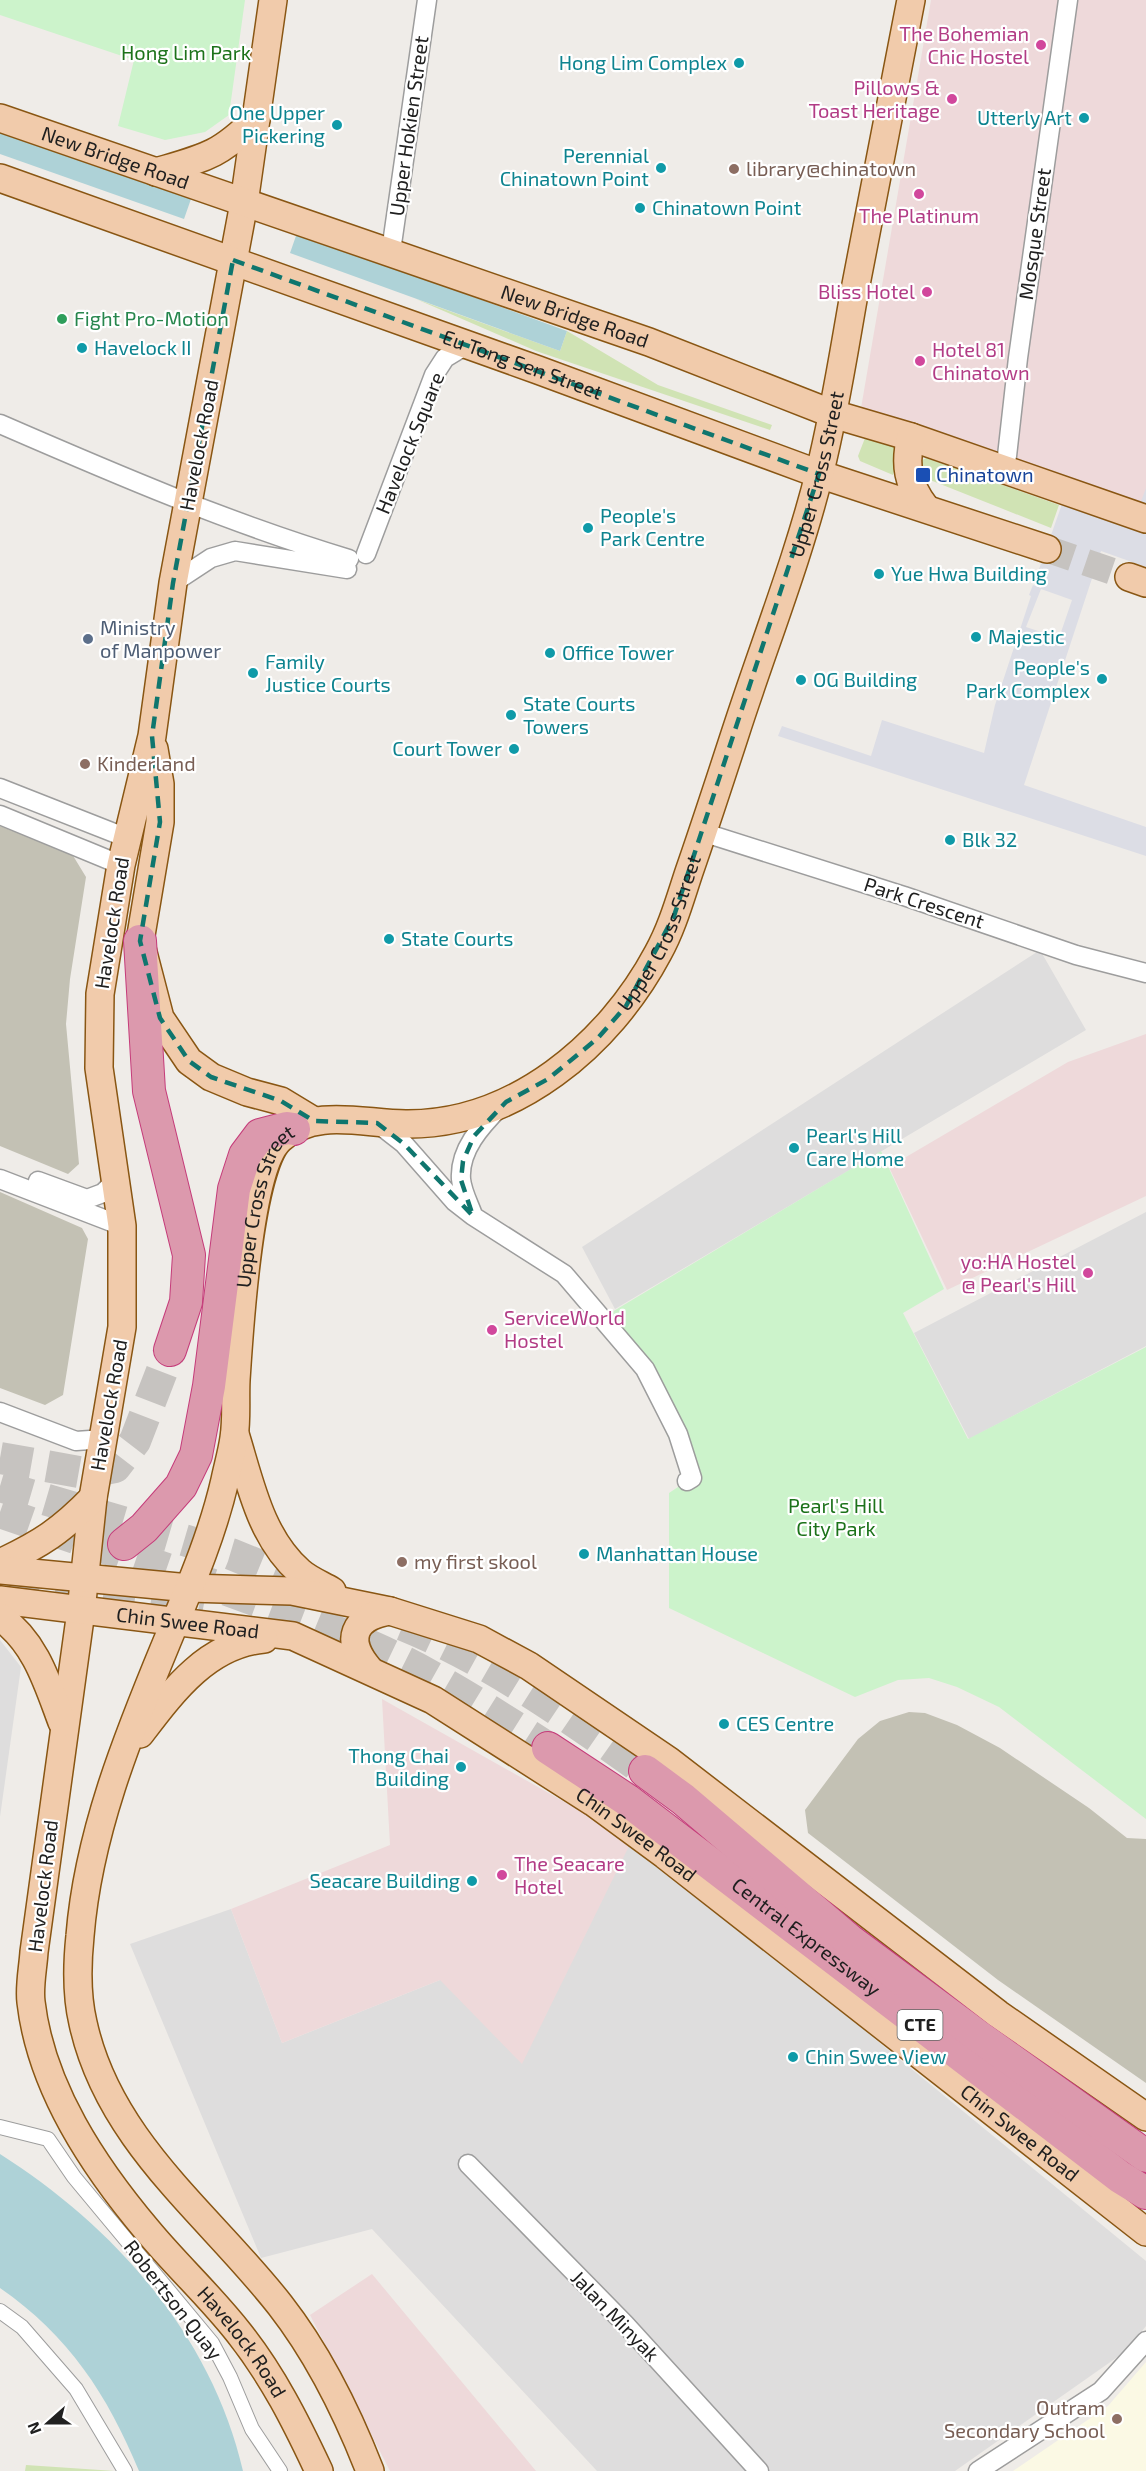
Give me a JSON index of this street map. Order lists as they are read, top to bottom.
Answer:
{
  "streets": {
    "highway": ["Central Expressway", "CTE"],
    "main road": [
      "New Bridge Road",
      "Eu Tong Sen Street",
      "Havelock Road",
      "Upper Cross Street",
      "Chin Swee Road"
    ],
    "street": [
      "Upper Hokien Street",
      "Mosque Street",
      "Havelock Square",
      "Park Crescent",
      "Robertson Quay",
      "Jalan Minyak"
    ]
  },
  "crossings": [
    ["Upper Hokien Street", "New Bridge Road"],
    ["New Bridge Road", "Mosque Street"],
    ["New Bridge Road", "Havelock Road"],
    ["New Bridge Road", "Upper Cross Street"],
    ["Eu Tong Sen Street", "Havelock Square"],
    ["Eu Tong Sen Street", "Havelock Road"],
    ["Eu Tong Sen Street", "Upper Cross Street"],
    ["Havelock Road", "Chin Swee Road"],
    ["Upper Cross Street", "Park Crescent"],
    ["Upper Cross Street", "Chin Swee Road"]
  ],
  "parks": ["Hong Lim Park", "Pearl's Hill City Park"],
  "places": {
    "other": [
      "The Bohemian Chic Hostel",
      "Hong Lim Complex",
      "Pillows & Toast Heritage",
      "Utterly Art",
      "One Upper Pickering",
      "Perennial Chinatown Point",
      "library@chinatown",
      "The Platinum",
      "Chinatown Point",
      "Bliss Hotel",
      "Fight Pro-Motion",
      "Havelock II",
      "Hotel 81 Chinatown",
      "People's Park Centre",
      "Yue Hwa Building",
      "Majestic",
      "Ministry of Manpower",
      "Office Tower",
      "Family Justice Courts",
      "People's Park Complex",
      "OG Building",
      "State Courts Towers",
      "Court Tower",
      "Kinderland",
      "Blk 32",
      "State Courts",
      "Pearl's Hill Care Home",
      "yo:HA Hostel @ Pearl's Hill",
      "ServiceWorld Hostel",
      "Manhattan House",
      "my first skool",
      "CES Centre",
      "Thong Chai Building",
      "The Seacare Hotel",
      "Seacare Building",
      "Chin Swee View",
      "Outram Secondary School"
    ],
    "transit": ["Chinatown"]
  },
  "north": "left"
}
